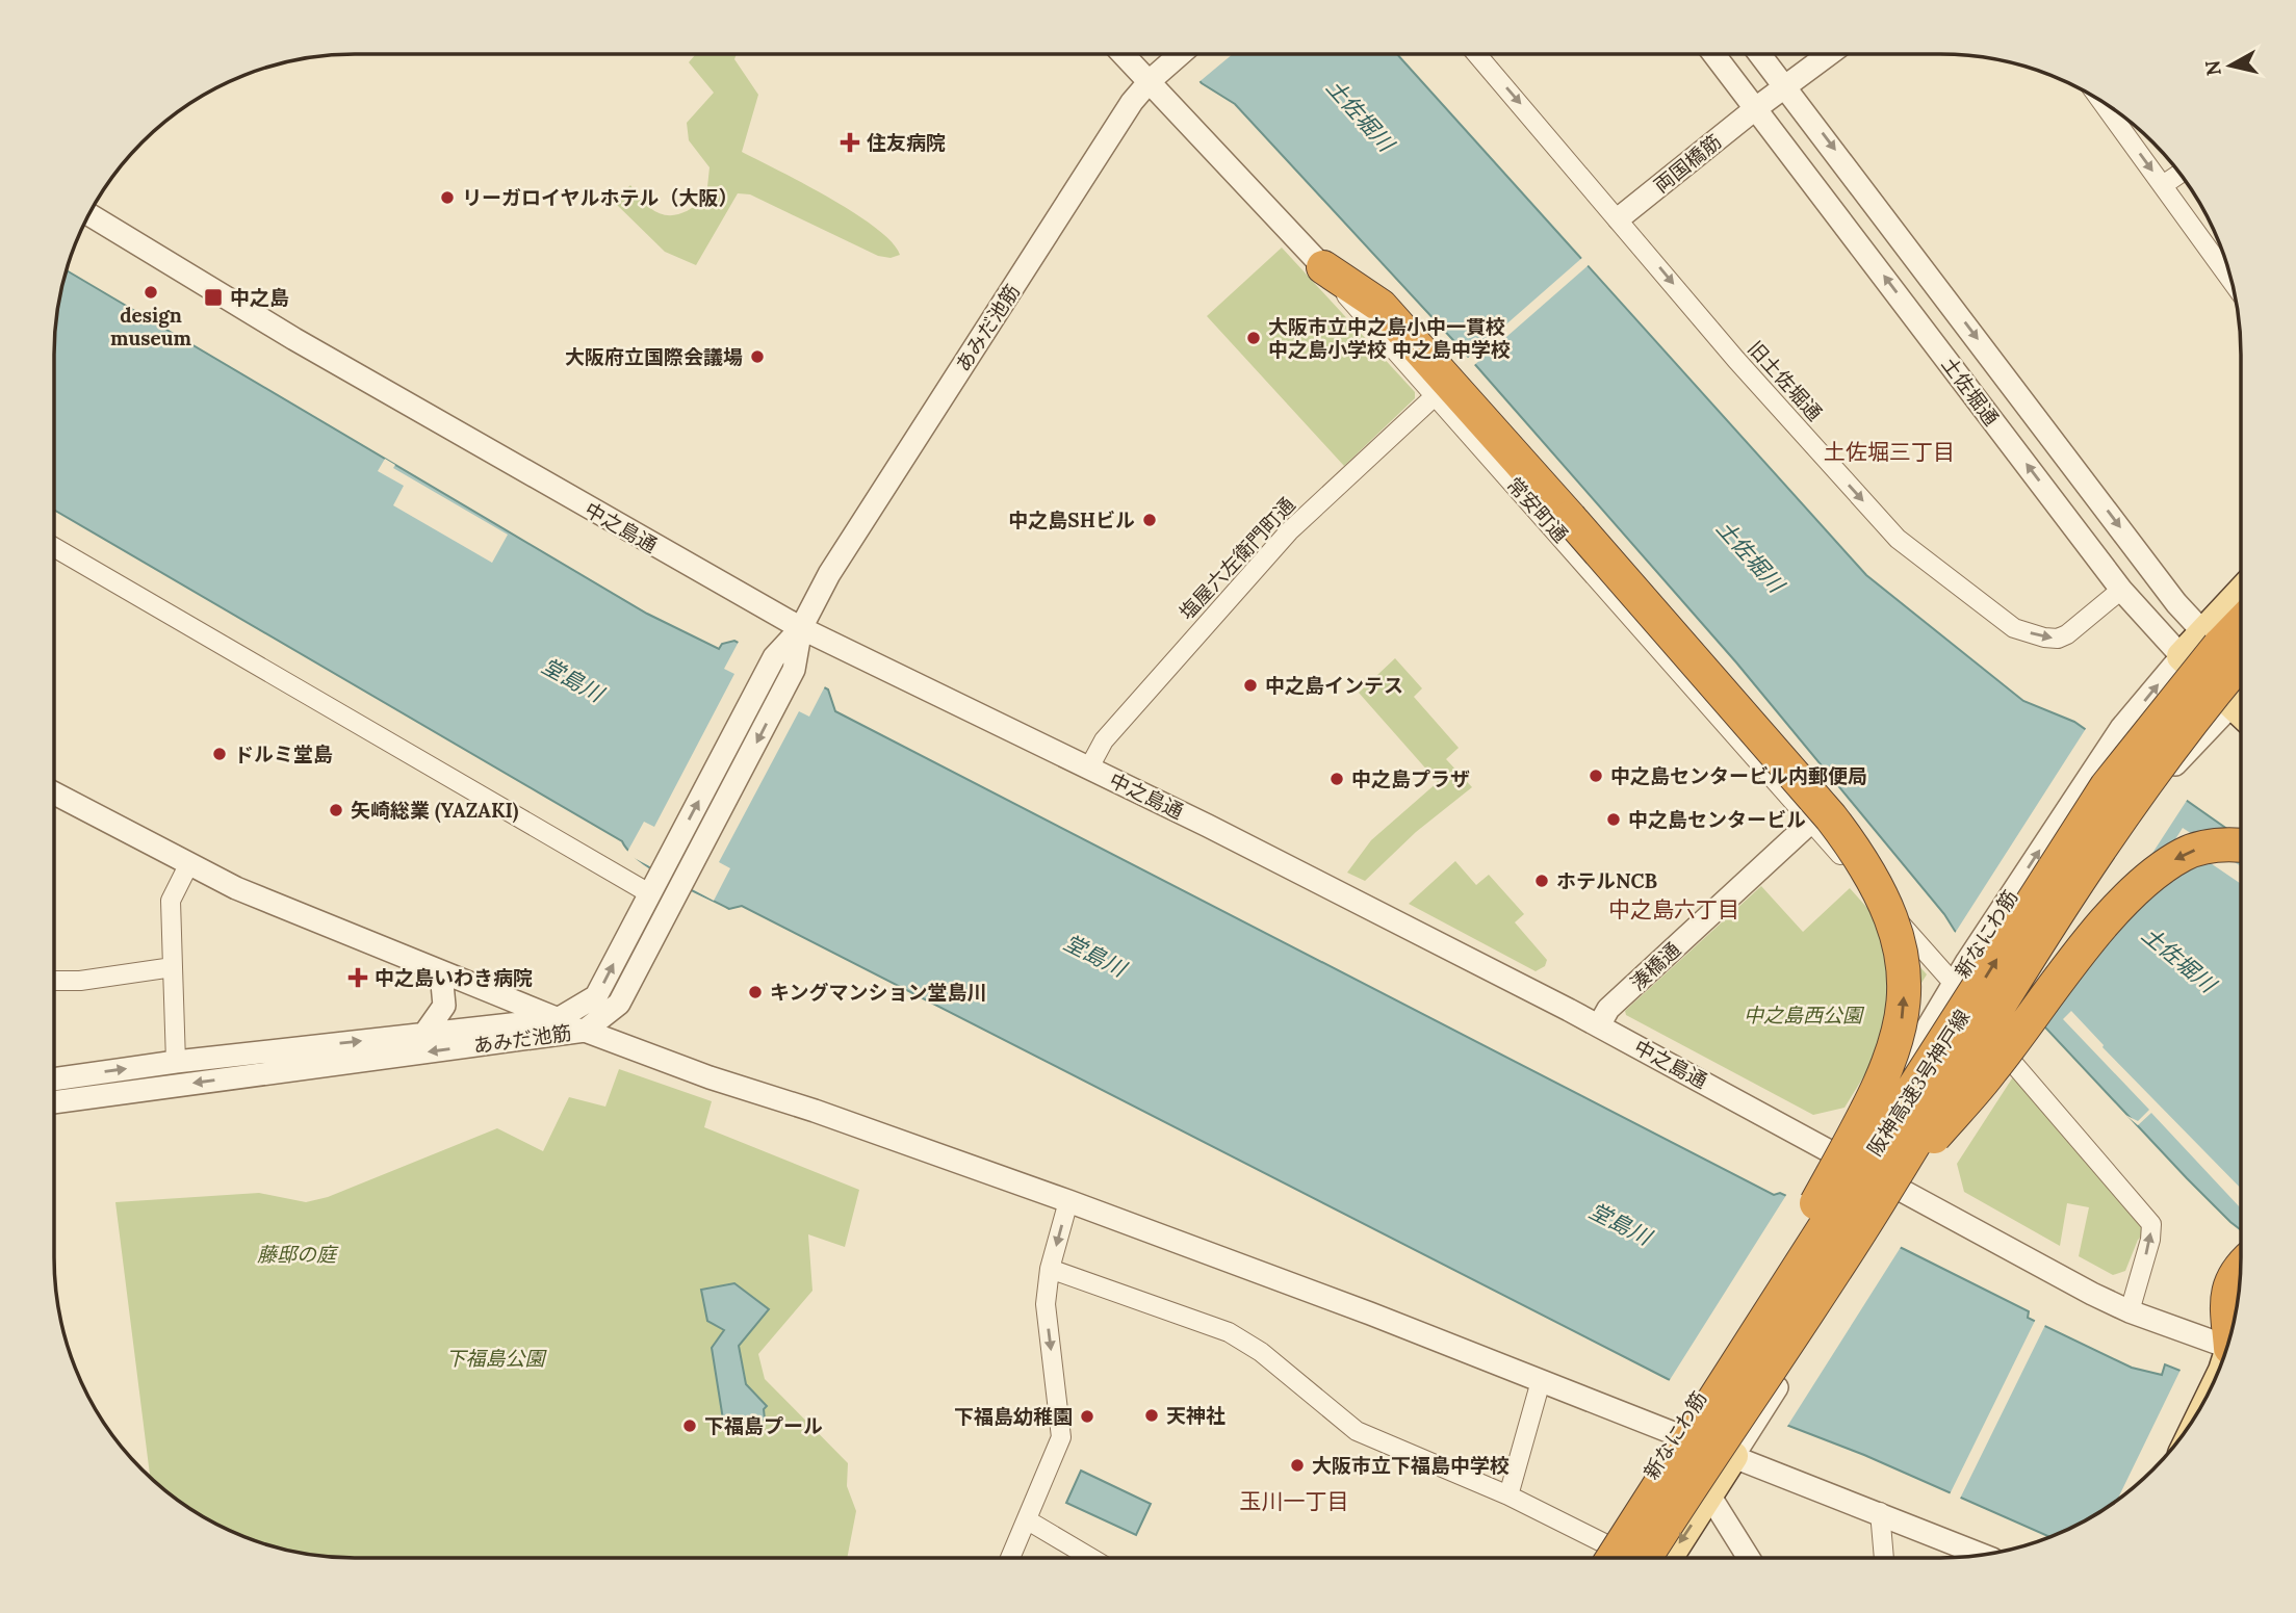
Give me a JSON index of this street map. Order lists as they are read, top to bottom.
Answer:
{
  "streets": {
    "highway": ["阪神高速3号神戸線"],
    "main road": ["土佐堀通", "新なにわ筋"],
    "street": [
      "両国橋筋",
      "あみだ池筋",
      "旧土佐堀通",
      "常安町通",
      "中之島通",
      "塩屋六左衛門町通",
      "湊橋通"
    ]
  },
  "crossings": [
    ["両国橋筋", "旧土佐堀通"],
    ["両国橋筋", "土佐堀通"],
    ["あみだ池筋", "常安町通"],
    ["あみだ池筋", "中之島通"],
    ["旧土佐堀通", "土佐堀通"],
    ["土佐堀通", "新なにわ筋"],
    ["常安町通", "塩屋六左衛門町通"],
    ["常安町通", "新なにわ筋"],
    ["常安町通", "湊橋通"],
    ["中之島通", "塩屋六左衛門町通"],
    ["中之島通", "新なにわ筋"],
    ["中之島通", "湊橋通"],
    ["中之島通", "阪神高速3号神戸線"],
    ["新なにわ筋", "阪神高速3号神戸線"]
  ],
  "one_way": ["旧土佐堀通"],
  "districts": ["土佐堀三丁目", "中之島六丁目", "玉川一丁目"],
  "water": ["土佐堀川", "堂島川"],
  "parks": ["中之島西公園", "藤邸の庭", "下福島公園"],
  "places": {
    "health": ["住友病院", "中之島いわき病院"],
    "other": [
      "リーガロイヤルホテル（大阪）",
      "design museum",
      "大阪市立中之島小中一貫校 中之島小学校 中之島中学校",
      "大阪府立国際会議場",
      "中之島SHビル",
      "中之島インテス",
      "ドルミ堂島",
      "中之島センタービル内郵便局",
      "中之島プラザ",
      "矢崎総業 (YAZAKI)",
      "中之島センタービル",
      "ホテルNCB",
      "キングマンション堂島川",
      "天神社",
      "下福島幼稚園",
      "下福島プール",
      "大阪市立下福島中学校"
    ],
    "transit": ["中之島"]
  },
  "north": "left"
}
